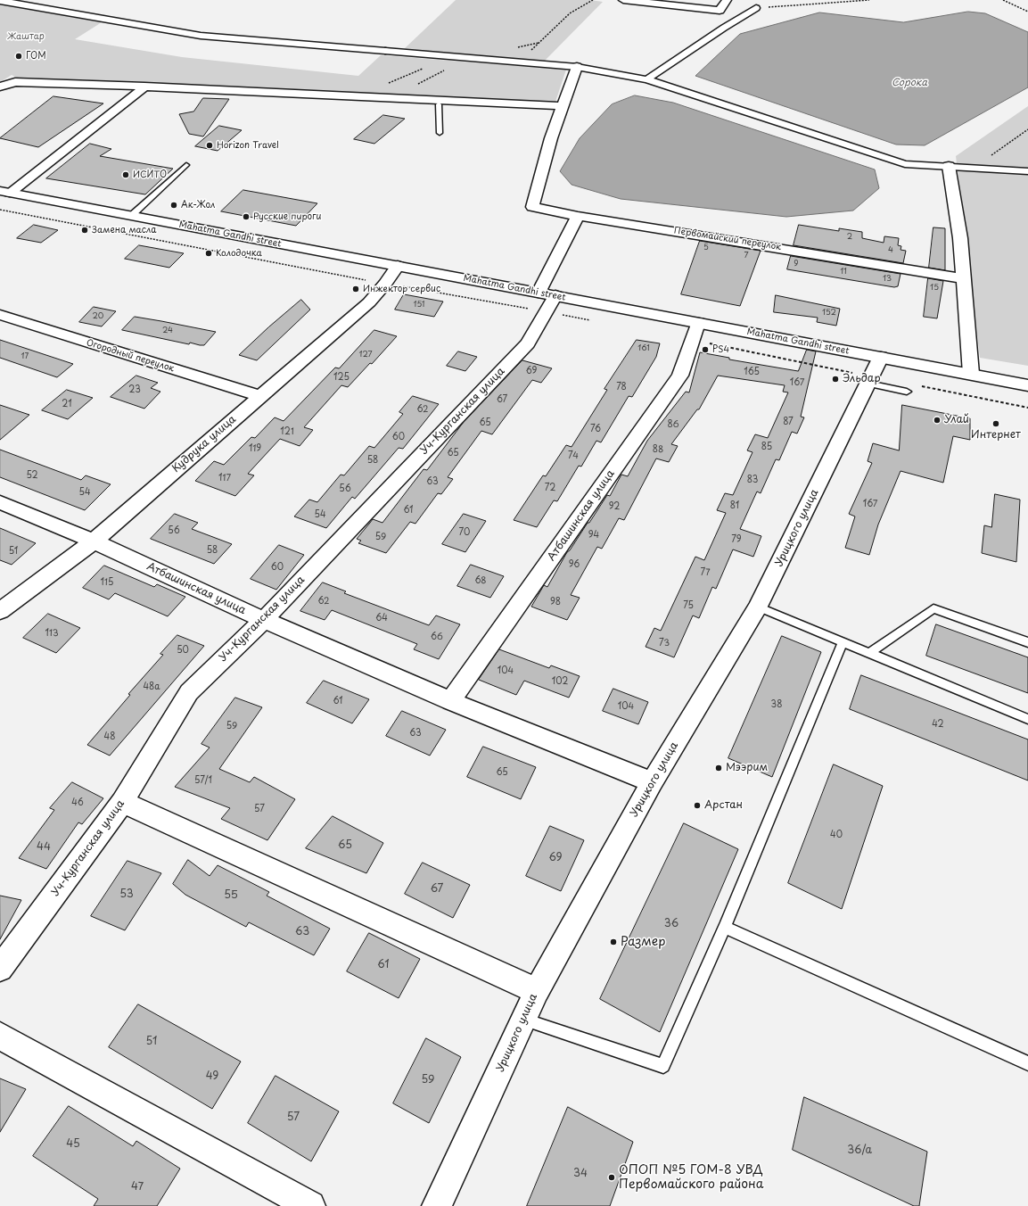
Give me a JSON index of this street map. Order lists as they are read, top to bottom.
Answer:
{
  "streets": {
    "street": [
      "Mahatma Gandhi street",
      "Первомайский переулок",
      "Огородный переулок",
      "Уч-Курганская улица",
      "Кудрука улица",
      "Атбашинская улица",
      "Урицкого улица"
    ]
  },
  "crossings": [
    ["Mahatma Gandhi street", "Уч-Курганская улица"],
    ["Mahatma Gandhi street", "Кудрука улица"],
    ["Mahatma Gandhi street", "Атбашинская улица"],
    ["Mahatma Gandhi street", "Урицкого улица"],
    ["Огородный переулок", "Кудрука улица"],
    ["Уч-Курганская улица", "Атбашинская улица"],
    ["Кудрука улица", "Атбашинская улица"],
    ["Атбашинская улица", "Урицкого улица"]
  ],
  "water": ["Сорока"],
  "parks": ["Жаштар"],
  "places": [
    "ГОМ",
    "Horizon Travel",
    "ИСИТО",
    "Ак-Жол",
    "Русские пироги",
    "Замена масла",
    "Колодочка",
    "Инжектор сервис",
    "PS4",
    "Эльдар",
    "Улай",
    "Интернет",
    "Мээрим",
    "Арстан",
    "Размер",
    "ОПОП №5 ГОМ-8 УВД Первомайского района"
  ],
  "house_numbers": [
    "2",
    "5",
    "4",
    "7",
    "9",
    "11",
    "13",
    "15",
    "151",
    "152",
    "20",
    "24",
    "161",
    "127",
    "17",
    "69",
    "165",
    "125",
    "167",
    "78",
    "23",
    "67",
    "21",
    "62",
    "87",
    "65",
    "86",
    "76",
    "121",
    "60",
    "85",
    "119",
    "88",
    "65",
    "74",
    "58",
    "52",
    "117",
    "83",
    "63",
    "72",
    "56",
    "54",
    "167",
    "81",
    "92",
    "61",
    "54",
    "56",
    "70",
    "94",
    "59",
    "79",
    "58",
    "51",
    "96",
    "60",
    "77",
    "68",
    "115",
    "62",
    "98",
    "75",
    "64",
    "113",
    "66",
    "73",
    "50",
    "104",
    "102",
    "48a",
    "61",
    "38",
    "104",
    "42",
    "59",
    "63",
    "48",
    "65",
    "57/1",
    "46",
    "57",
    "40",
    "65",
    "44",
    "69",
    "67",
    "53",
    "55",
    "36",
    "63",
    "61",
    "51",
    "49",
    "59",
    "57",
    "45",
    "36/a",
    "34",
    "47"
  ]
}
